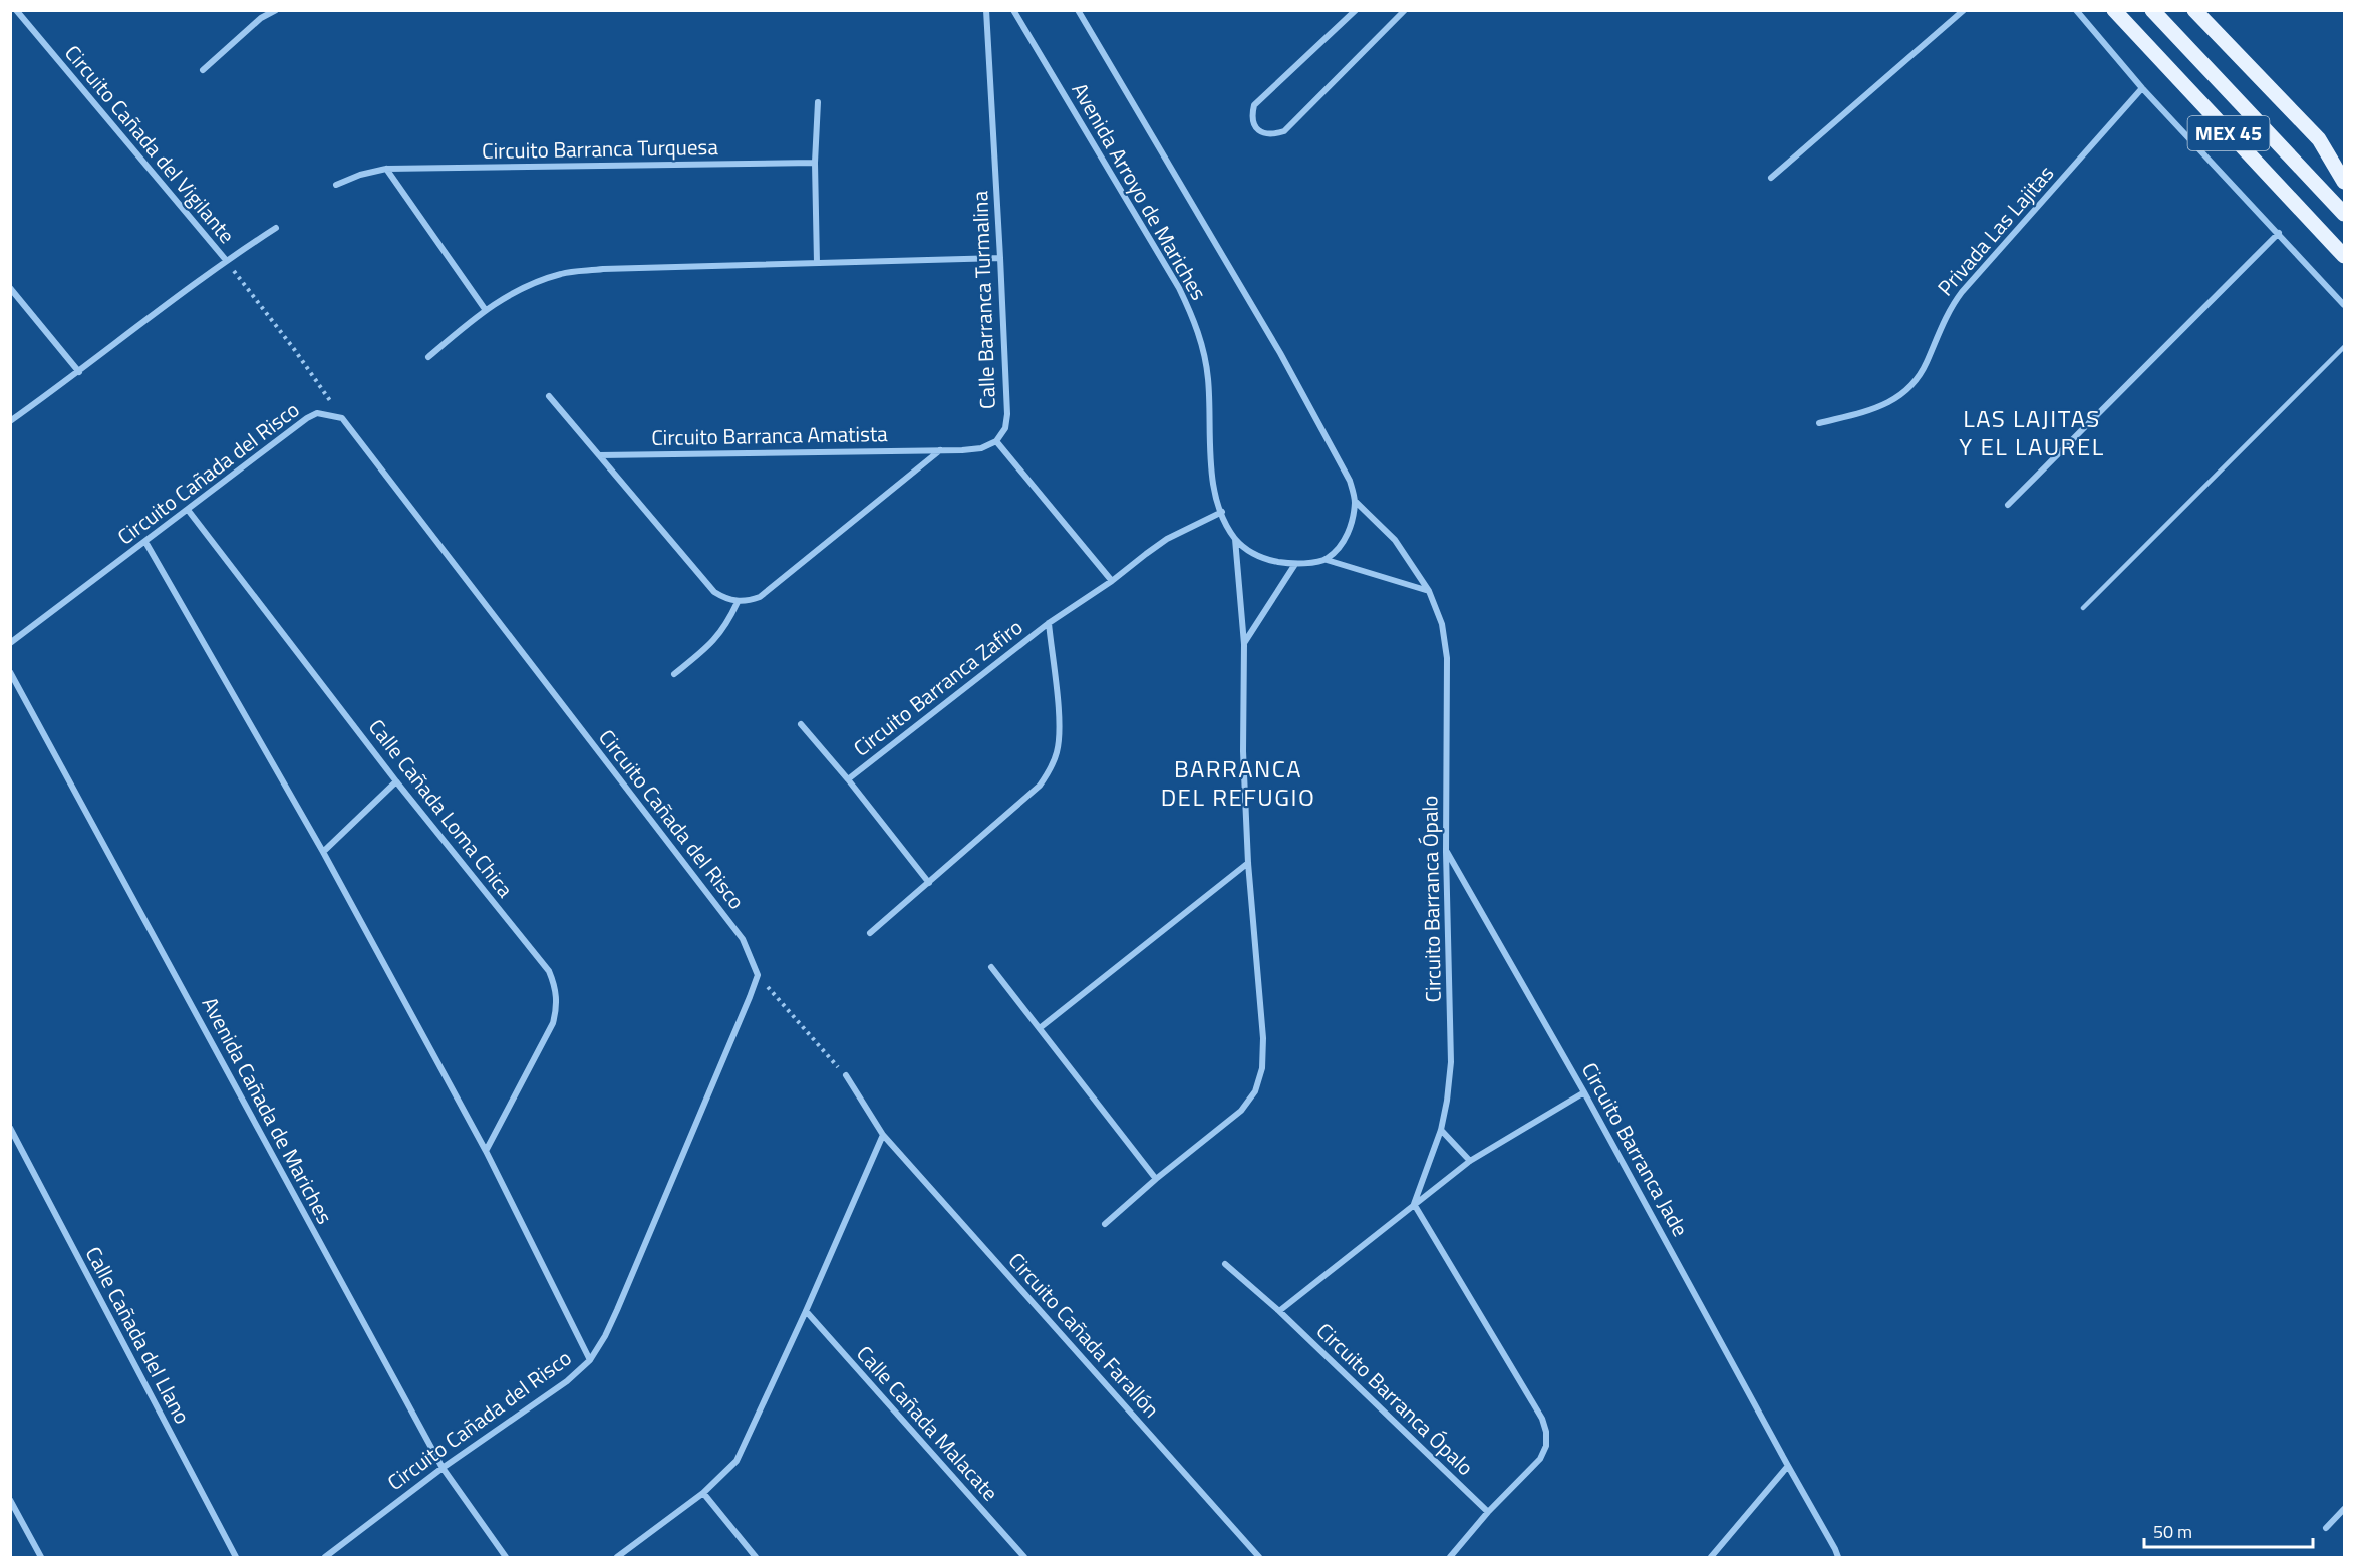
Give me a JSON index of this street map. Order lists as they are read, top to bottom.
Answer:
{
  "streets": {
    "main road": ["MEX 45"],
    "street": [
      "Circuito Cañada del Vigilante",
      "Circuito Barranca Turquesa",
      "Avenida Arroyo de Mariches",
      "Privada Las Lajitas",
      "Calle Barranca Turmalina",
      "Circuito Barranca Amatista",
      "Circuito Cañada del Risco",
      "Circuito Barranca Zafiro",
      "Calle Cañada Loma Chica",
      "Circuito Barranca Ópalo",
      "Avenida Cañada de Mariches",
      "Circuito Barranca Jade",
      "Calle Cañada del Llano",
      "Circuito Cañada Farallón",
      "Calle Cañada Malacate"
    ]
  },
  "crossings": [
    ["Avenida Arroyo de Mariches", "Circuito Barranca Zafiro"],
    ["Avenida Arroyo de Mariches", "Circuito Barranca Ópalo"],
    ["Calle Barranca Turmalina", "Circuito Barranca Amatista"],
    ["Circuito Cañada del Risco", "Calle Cañada Loma Chica"],
    ["Circuito Cañada del Risco", "Avenida Cañada de Mariches"],
    ["Circuito Barranca Ópalo", "Circuito Barranca Jade"]
  ],
  "districts": ["LAS LAJITAS Y EL LAUREL", "BARRANCA DEL REFUGIO"],
  "scale_bar": "50 m"
}
